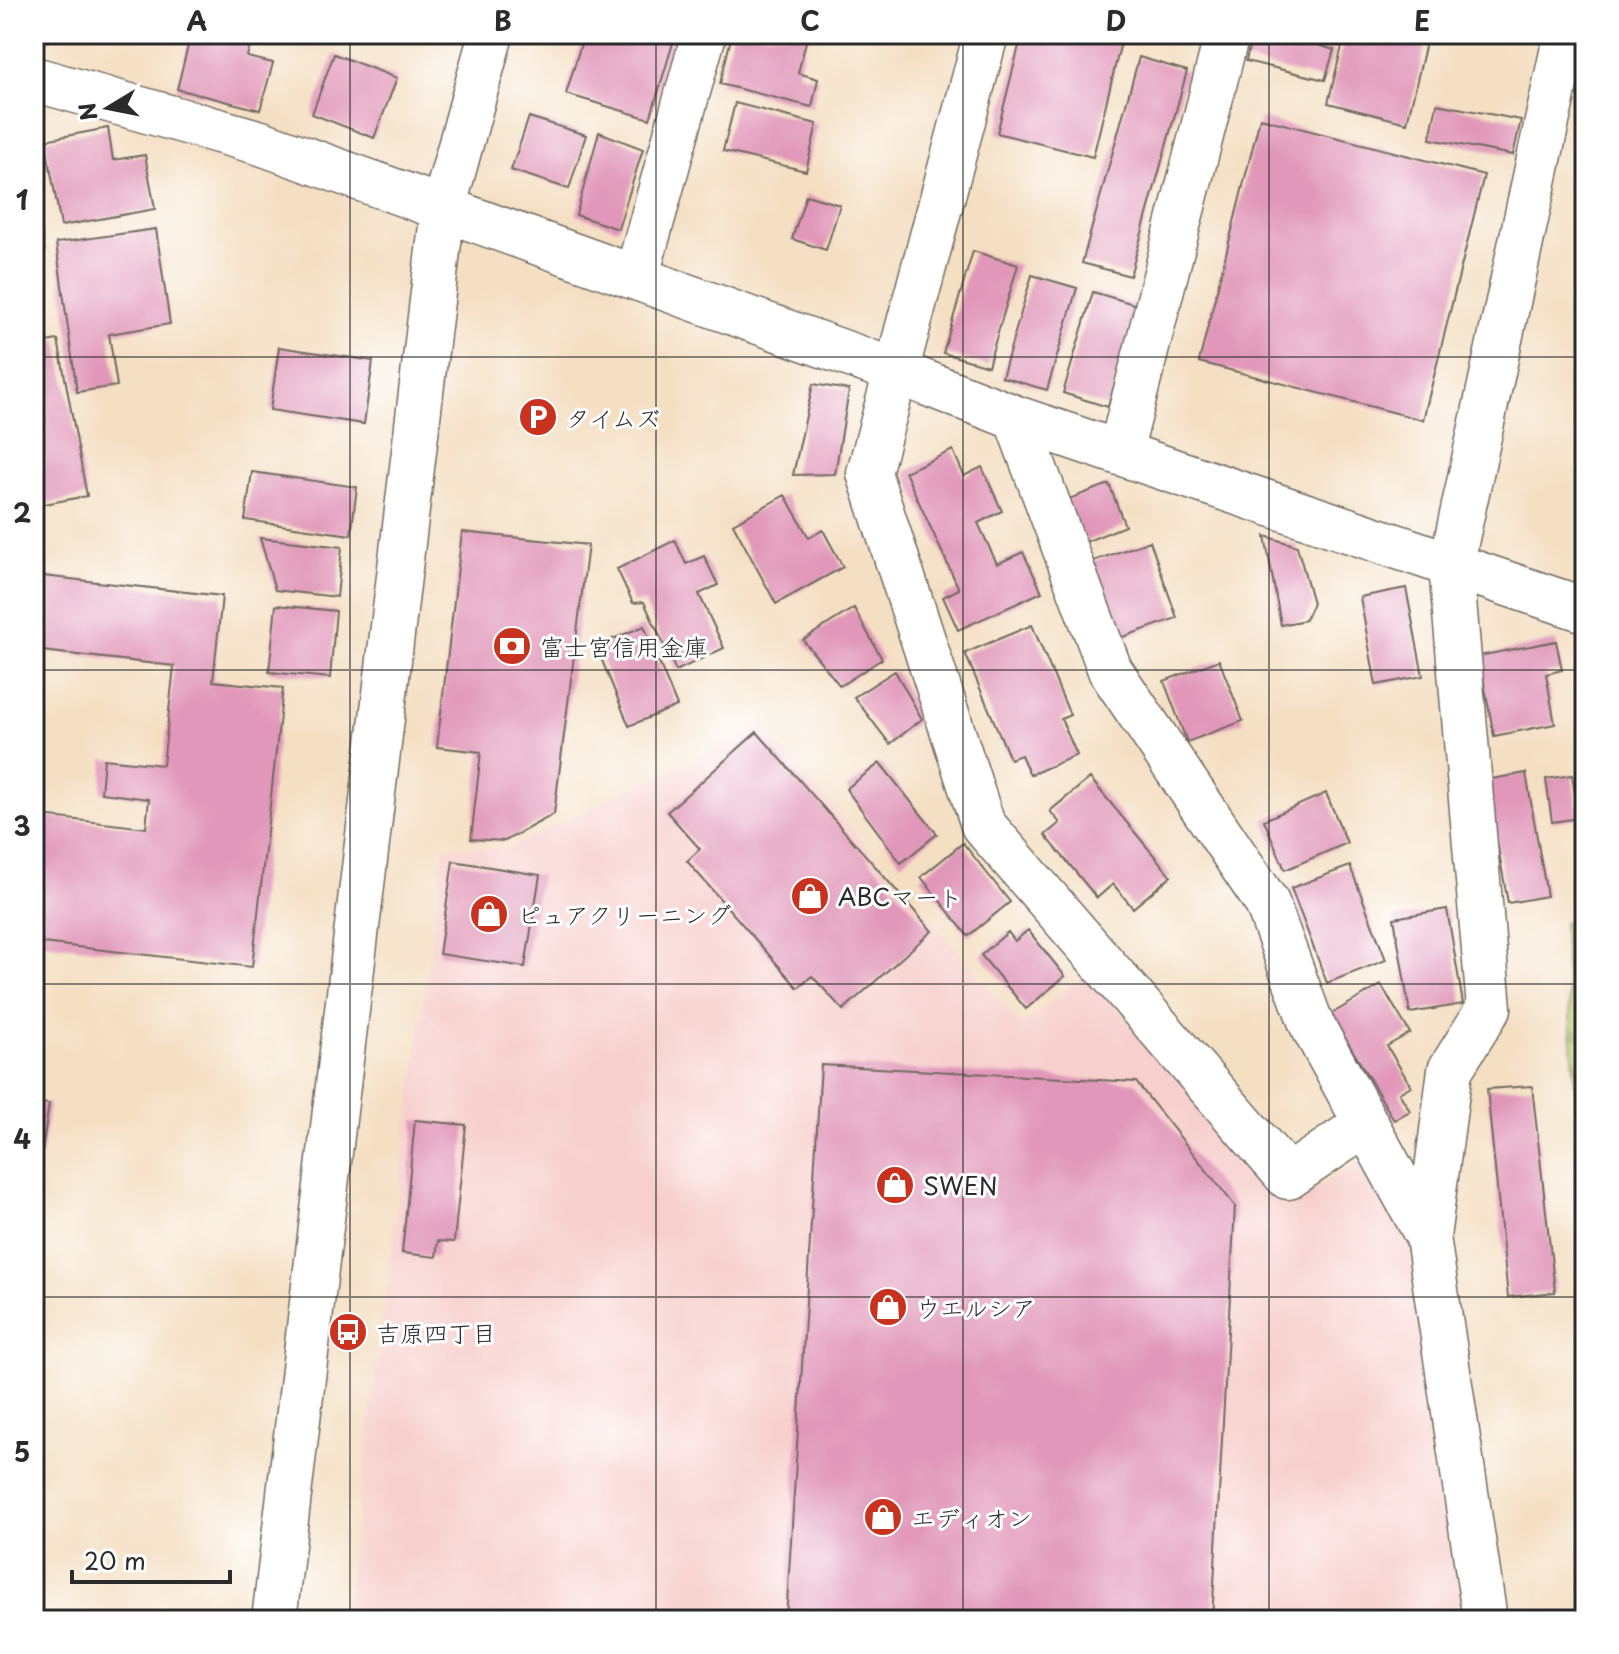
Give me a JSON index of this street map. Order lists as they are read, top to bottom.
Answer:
{
  "places": {
    "parking": ["タイムズ"],
    "bank": ["富士宮信用金庫"],
    "shop": [
      "ABCマート",
      "ピュアクリーニング",
      "SWEN",
      "ウエルシア",
      "エディオン"
    ],
    "bus stop": ["吉原四丁目"]
  },
  "scale_bar": "20 m",
  "north": "left",
  "grid": {
    "columns": [
      "A",
      "B",
      "C",
      "D",
      "E"
    ],
    "rows": [
      "1",
      "2",
      "3",
      "4",
      "5"
    ]
  }
}
